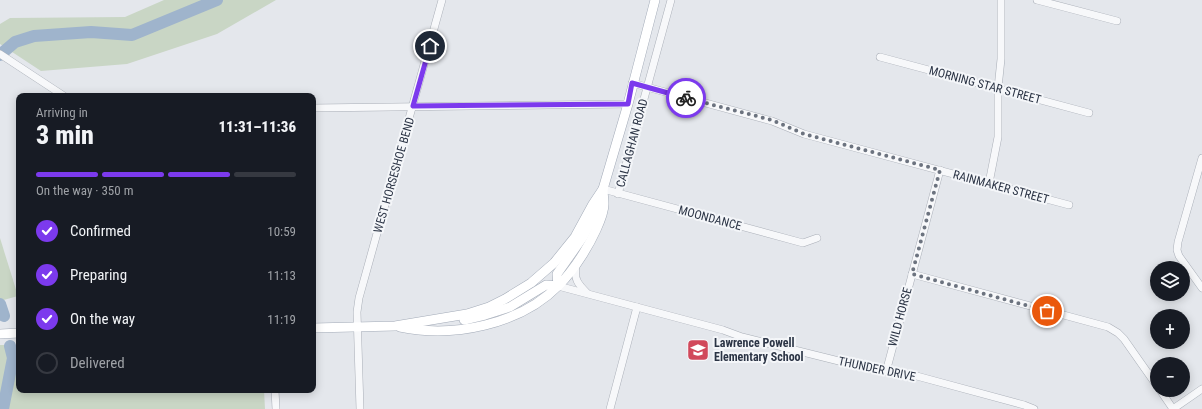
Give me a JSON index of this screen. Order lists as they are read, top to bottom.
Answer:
{
  "streets": {
    "main road": ["CALLAGHAN ROAD"],
    "street": [
      "MORNING STAR STREET",
      "WEST HORSESHOE BEND",
      "RAINMAKER STREET",
      "MOONDANCE",
      "WILD HORSE",
      "THUNDER DRIVE"
    ]
  },
  "crossings": [
    ["CALLAGHAN ROAD", "WEST HORSESHOE BEND"],
    ["CALLAGHAN ROAD", "RAINMAKER STREET"],
    ["CALLAGHAN ROAD", "MOONDANCE"],
    ["CALLAGHAN ROAD", "THUNDER DRIVE"],
    ["RAINMAKER STREET", "WILD HORSE"],
    ["WILD HORSE", "THUNDER DRIVE"]
  ],
  "places": {
    "school or university": ["Lawrence Powell Elementary School"]
  },
  "page": {
    "heading": ["3 min", "Arriving in", "11:31–11:36"],
    "bar": "On the way · 350 m",
    "list": [
      ["Confirmed", "10:59"],
      ["Preparing", "11:13"],
      ["On the way", "11:19"],
      "Delivered"
    ],
    "map_buttons": ["+", "−"]
  }
}
